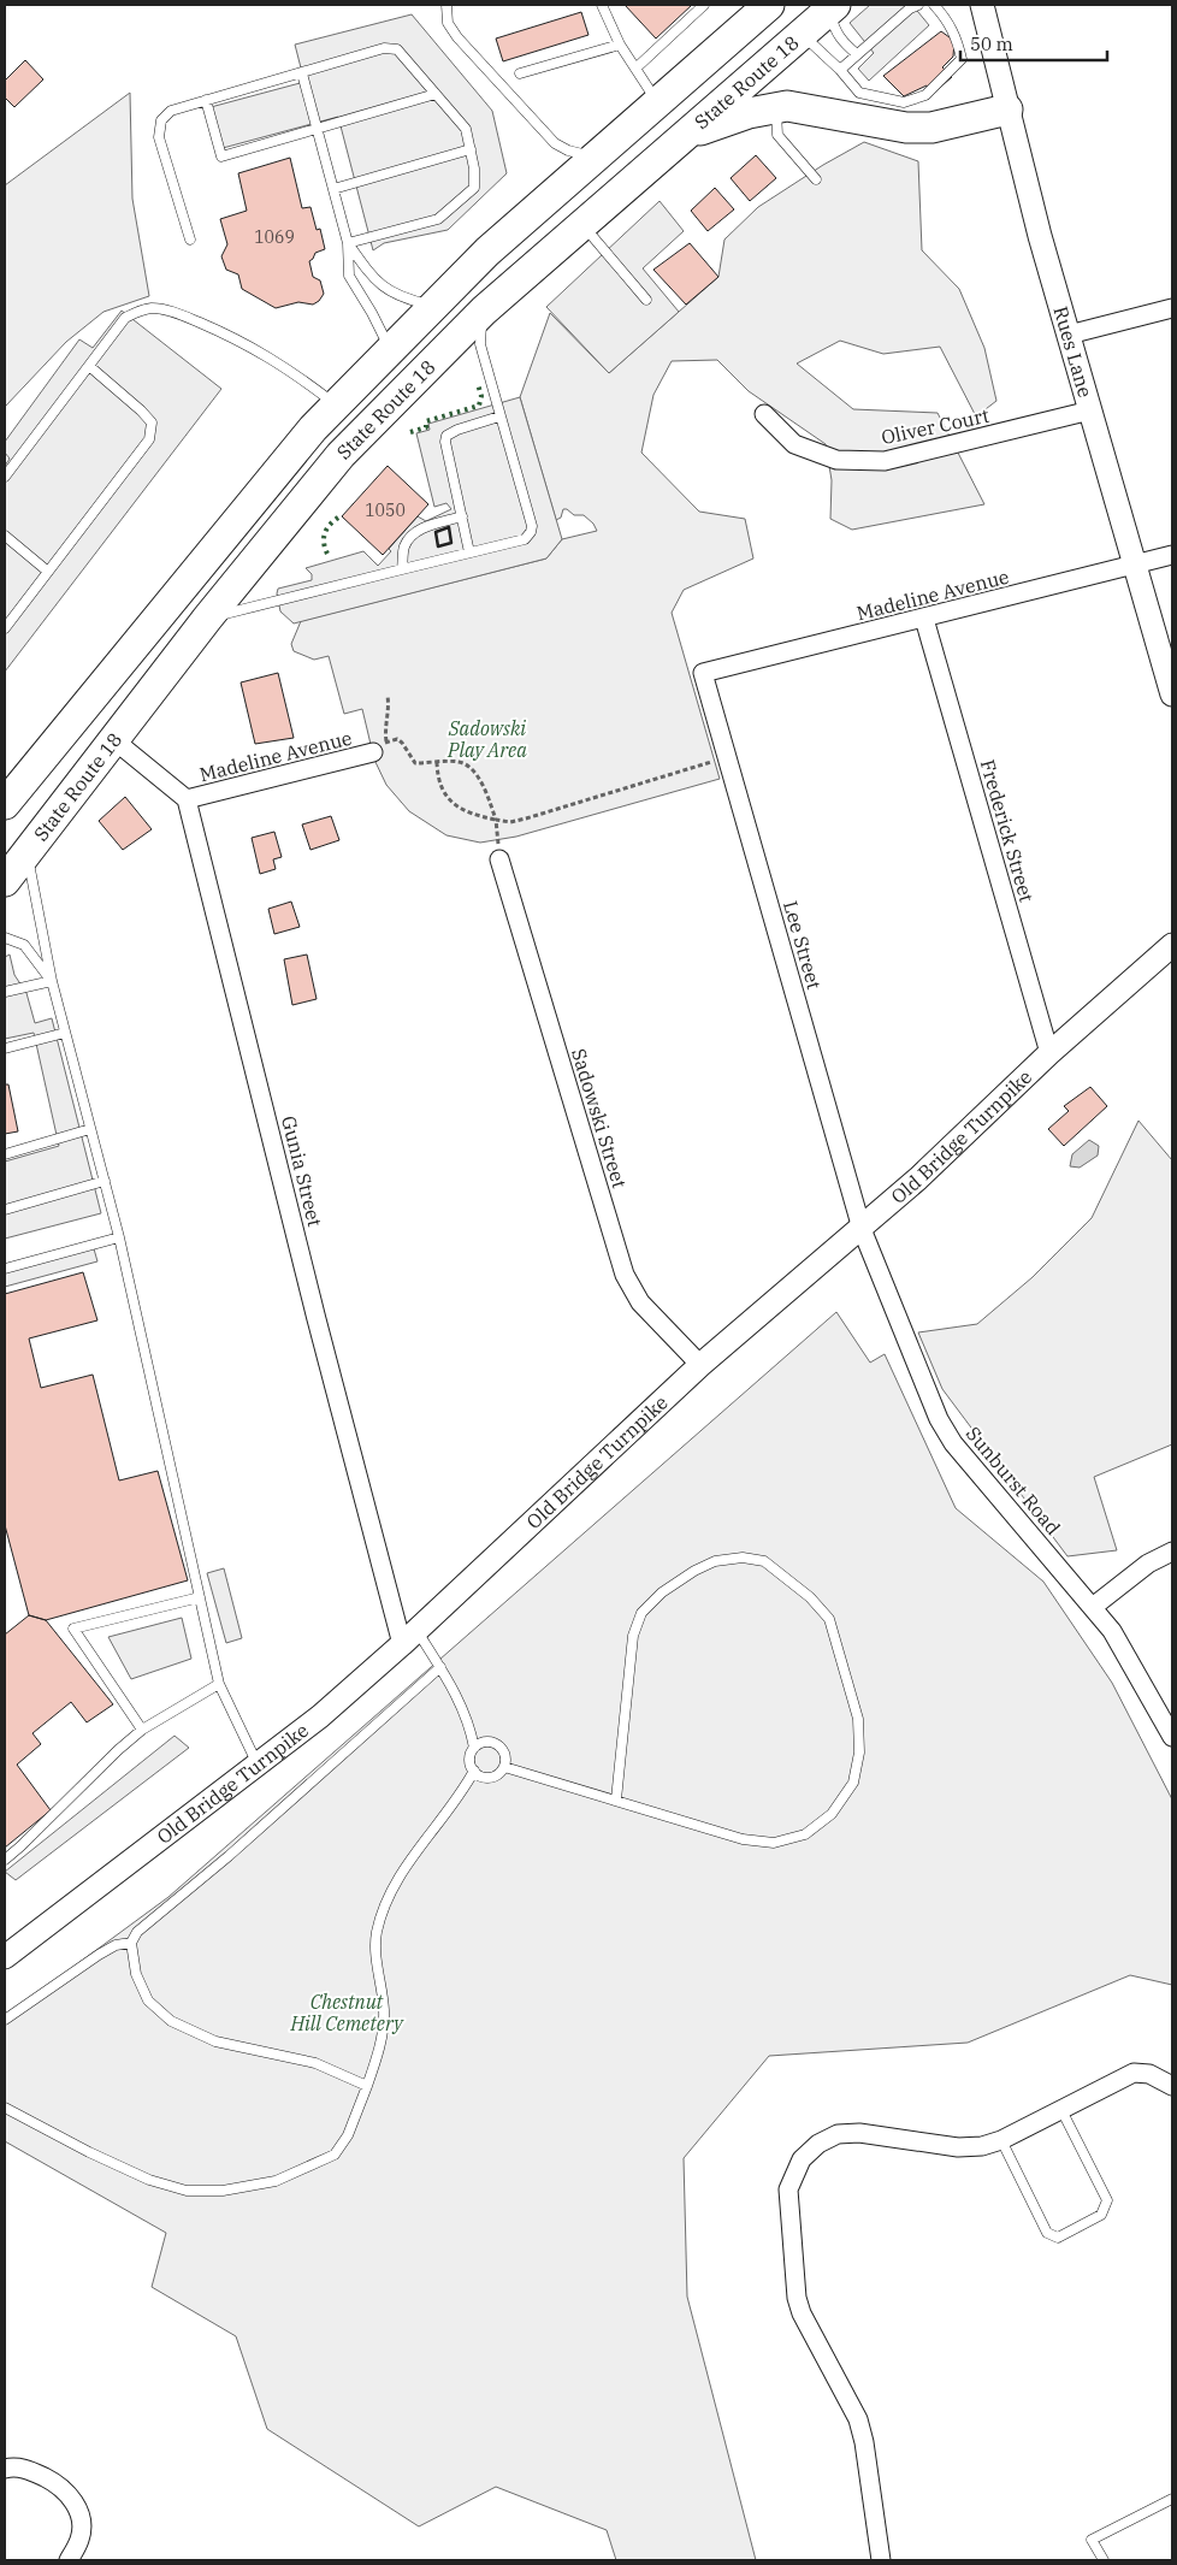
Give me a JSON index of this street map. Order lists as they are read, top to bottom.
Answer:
{
  "streets": {
    "highway": ["State Route 18"],
    "street": [
      "Rues Lane",
      "Oliver Court",
      "Madeline Avenue",
      "Frederick Street",
      "Lee Street",
      "Sadowski Street",
      "Old Bridge Turnpike",
      "Gunia Street",
      "Sunburst Road"
    ]
  },
  "crossings": [
    ["Rues Lane", "Oliver Court"],
    ["Rues Lane", "Madeline Avenue"],
    ["Madeline Avenue", "Frederick Street"],
    ["Madeline Avenue", "Lee Street"],
    ["Madeline Avenue", "Gunia Street"],
    ["Frederick Street", "Old Bridge Turnpike"],
    ["Lee Street", "Old Bridge Turnpike"],
    ["Lee Street", "Sunburst Road"],
    ["Sadowski Street", "Old Bridge Turnpike"],
    ["Old Bridge Turnpike", "Gunia Street"],
    ["Old Bridge Turnpike", "Sunburst Road"]
  ],
  "parks": ["Sadowski Play Area", "Chestnut Hill Cemetery"],
  "house_numbers": ["1069", "1050"],
  "scale_bar": "50 m"
}
